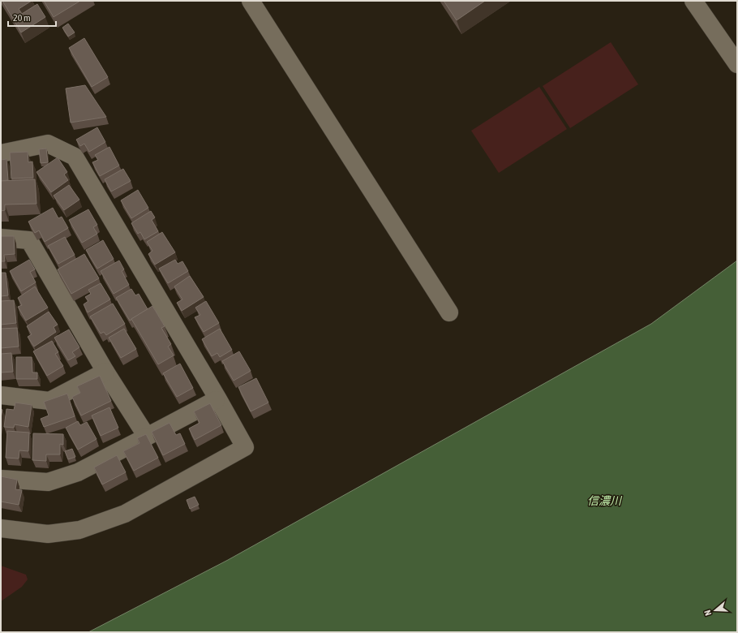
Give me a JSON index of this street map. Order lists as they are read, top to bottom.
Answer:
{
  "water": ["信濃川"],
  "scale_bar": "20 m",
  "north": "left"
}
